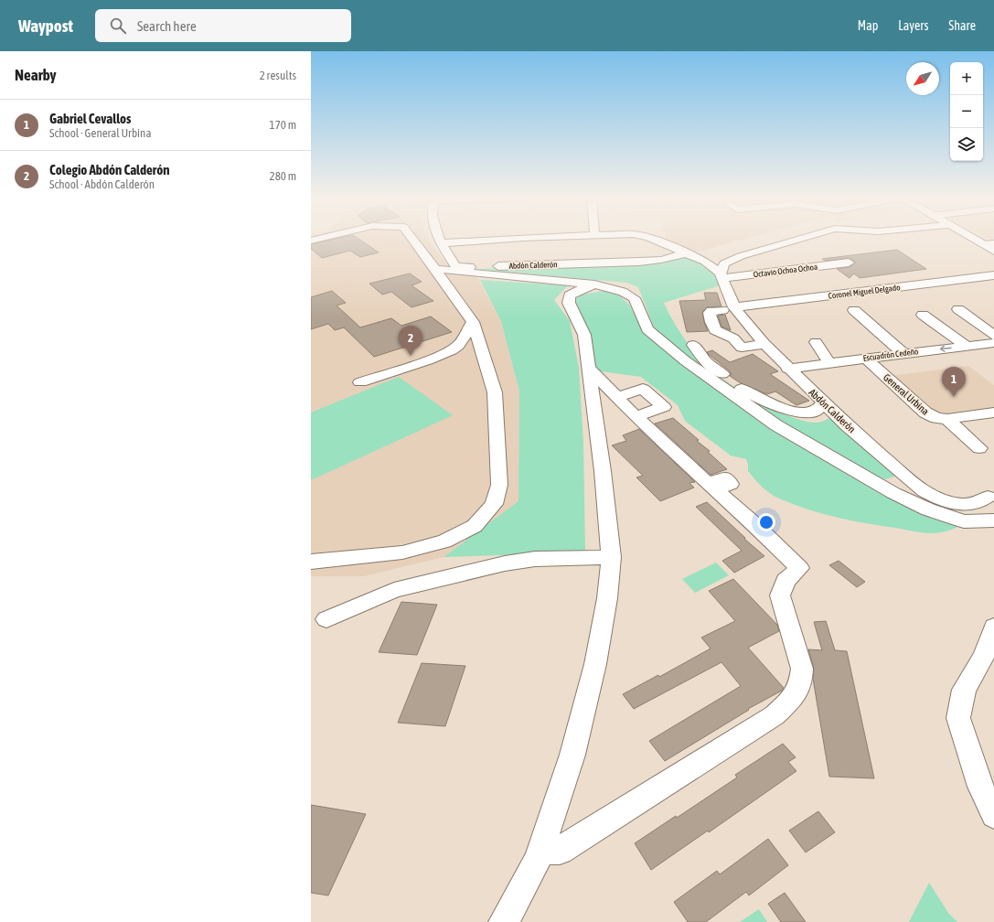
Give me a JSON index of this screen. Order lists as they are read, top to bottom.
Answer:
{
  "streets": {
    "street": [
      "Abdón Calderón",
      "Octavio Ochoa Ochoa",
      "Coronel Miguel Delgado",
      "Escuadrón Cedeño",
      "General Urbina"
    ]
  },
  "crossings": [
    ["Abdón Calderón", "Octavio Ochoa Ochoa"],
    ["Abdón Calderón", "Coronel Miguel Delgado"],
    ["Abdón Calderón", "Escuadrón Cedeño"],
    ["Escuadrón Cedeño", "General Urbina"]
  ],
  "north": "bottom left",
  "page": {
    "header": "Waypost",
    "search": "Search here",
    "nav": ["Map", "Layers", "Share"],
    "heading": ["Nearby", "2 results"],
    "map_buttons": ["+", "−"],
    "list": [
      {
        "mark": "1",
        "name": "Gabriel Cevallos",
        "note": "School · General Urbina",
        "value": "170 m"
      },
      {
        "mark": "2",
        "name": "Colegio Abdón Calderón",
        "note": "School · Abdón Calderón",
        "value": "280 m"
      }
    ],
    "pins": ["2", "1"]
  }
}
